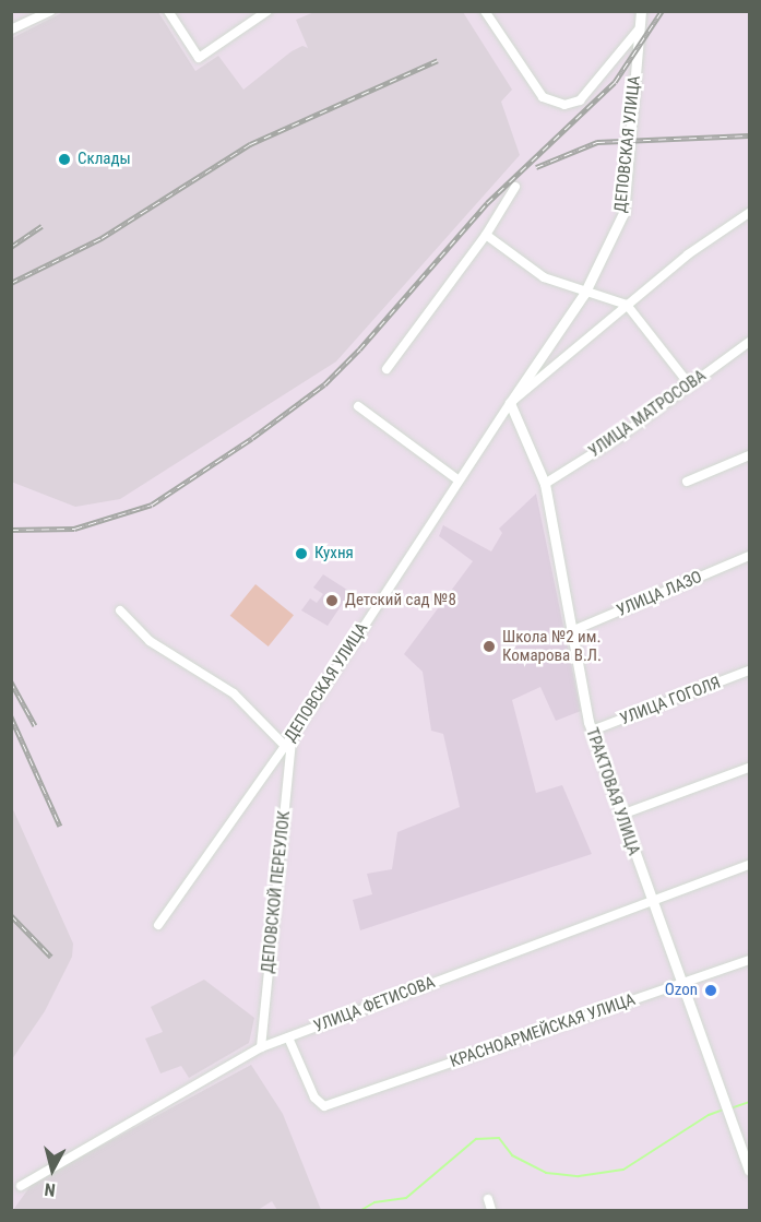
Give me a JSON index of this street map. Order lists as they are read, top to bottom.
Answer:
{
  "streets": {
    "street": [
      "ДЕПОВСКАЯ УЛИЦА",
      "УЛИЦА МАТРОСОВА",
      "УЛИЦА ЛАЗО",
      "УЛИЦА ГОГОЛЯ",
      "ТРАКТОВАЯ УЛИЦА",
      "ДЕПОВСКОЙ ПЕРЕУЛОК",
      "УЛИЦА ФЕТИСОВА",
      "КРАСНОАРМЕЙСКАЯ УЛИЦА"
    ]
  },
  "crossings": [
    ["ДЕПОВСКАЯ УЛИЦА", "ТРАКТОВАЯ УЛИЦА"],
    ["ДЕПОВСКАЯ УЛИЦА", "ДЕПОВСКОЙ ПЕРЕУЛОК"],
    ["УЛИЦА МАТРОСОВА", "ТРАКТОВАЯ УЛИЦА"],
    ["УЛИЦА ЛАЗО", "ТРАКТОВАЯ УЛИЦА"],
    ["УЛИЦА ГОГОЛЯ", "ТРАКТОВАЯ УЛИЦА"],
    ["ТРАКТОВАЯ УЛИЦА", "УЛИЦА ФЕТИСОВА"],
    ["ТРАКТОВАЯ УЛИЦА", "КРАСНОАРМЕЙСКАЯ УЛИЦА"],
    ["ДЕПОВСКОЙ ПЕРЕУЛОК", "УЛИЦА ФЕТИСОВА"],
    ["УЛИЦА ФЕТИСОВА", "КРАСНОАРМЕЙСКАЯ УЛИЦА"]
  ],
  "places": [
    "Склады",
    "Кухня",
    "Детский сад №8",
    "Школа №2 им. Комарова В.Л.",
    "Ozon"
  ],
  "north": "bottom"
}
